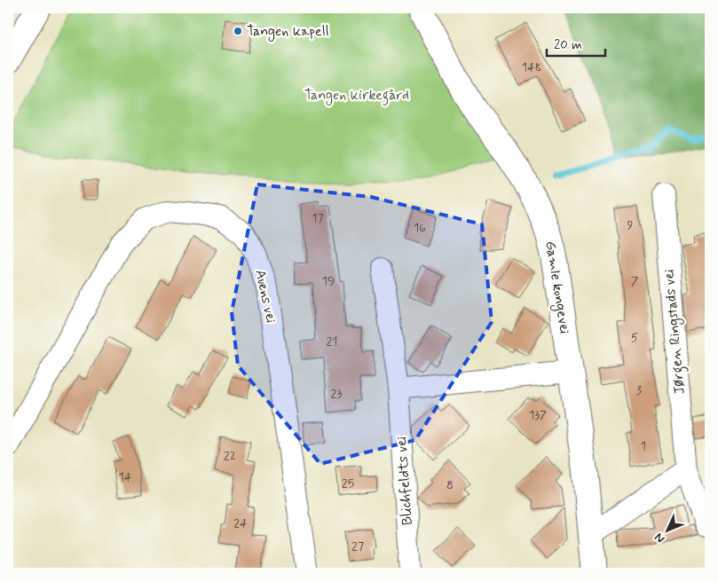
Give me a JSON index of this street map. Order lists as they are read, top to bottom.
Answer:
{
  "streets": {
    "main road": ["Gamle kongevei"],
    "street": ["Auens vei", "Jørgen Ringstads vei", "Blichfeldts vei"]
  },
  "parks": ["Tangen kirkegård"],
  "places": ["Tangen kapell"],
  "house_numbers": [
    "148",
    "17",
    "9",
    "16",
    "19",
    "7",
    "5",
    "21",
    "3",
    "23",
    "137",
    "1",
    "22",
    "14",
    "25",
    "8",
    "24",
    "27"
  ],
  "scale_bar": "20 m",
  "north": "bottom left"
}
